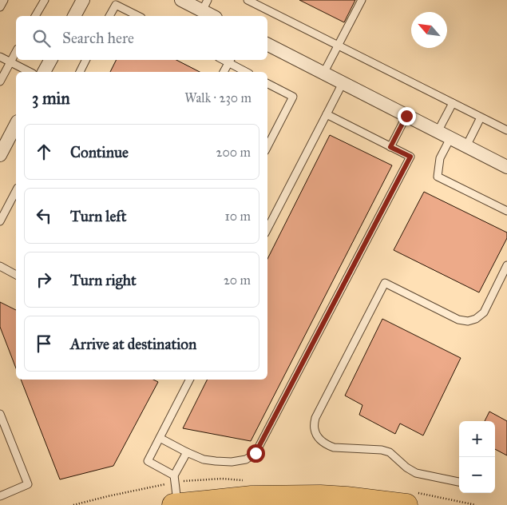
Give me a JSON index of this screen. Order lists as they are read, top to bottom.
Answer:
{
  "north": "top left",
  "page": {
    "search": "Search here",
    "heading": ["3 min", "Walk · 230 m"],
    "list": [
      ["Continue", "200 m"],
      ["Turn left", "10 m"],
      ["Turn right", "20 m"],
      "Arrive at destination"
    ],
    "map_buttons": ["+", "−"]
  }
}
